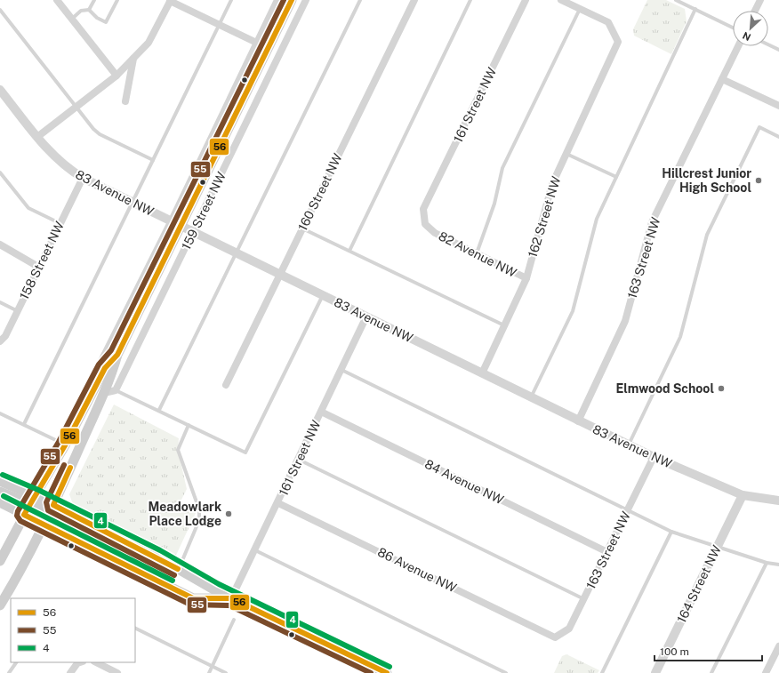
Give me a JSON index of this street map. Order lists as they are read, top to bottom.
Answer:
{
  "streets": {
    "main road": ["159 Street NW"],
    "street": [
      "161 Street NW",
      "160 Street NW",
      "83 Avenue NW",
      "162 Street NW",
      "82 Avenue NW",
      "163 Street NW",
      "158 Street NW",
      "84 Avenue NW",
      "86 Avenue NW",
      "164 Street NW"
    ]
  },
  "crossings": [
    ["161 Street NW", "83 Avenue NW"],
    ["161 Street NW", "82 Avenue NW"],
    ["161 Street NW", "84 Avenue NW"],
    ["161 Street NW", "86 Avenue NW"],
    ["160 Street NW", "83 Avenue NW"],
    ["83 Avenue NW", "159 Street NW"],
    ["83 Avenue NW", "162 Street NW"],
    ["83 Avenue NW", "163 Street NW"],
    ["83 Avenue NW", "158 Street NW"],
    ["83 Avenue NW", "164 Street NW"],
    ["162 Street NW", "82 Avenue NW"],
    ["163 Street NW", "84 Avenue NW"],
    ["163 Street NW", "86 Avenue NW"]
  ],
  "places": ["Hillcrest Junior High School", "Elmwood School", "Meadowlark Place Lodge"],
  "lines": ["transit line 56", "transit line 55", "transit line 4"],
  "legend": ["56", "55", "4"],
  "scale_bar": "100 m",
  "north": "bottom left"
}
